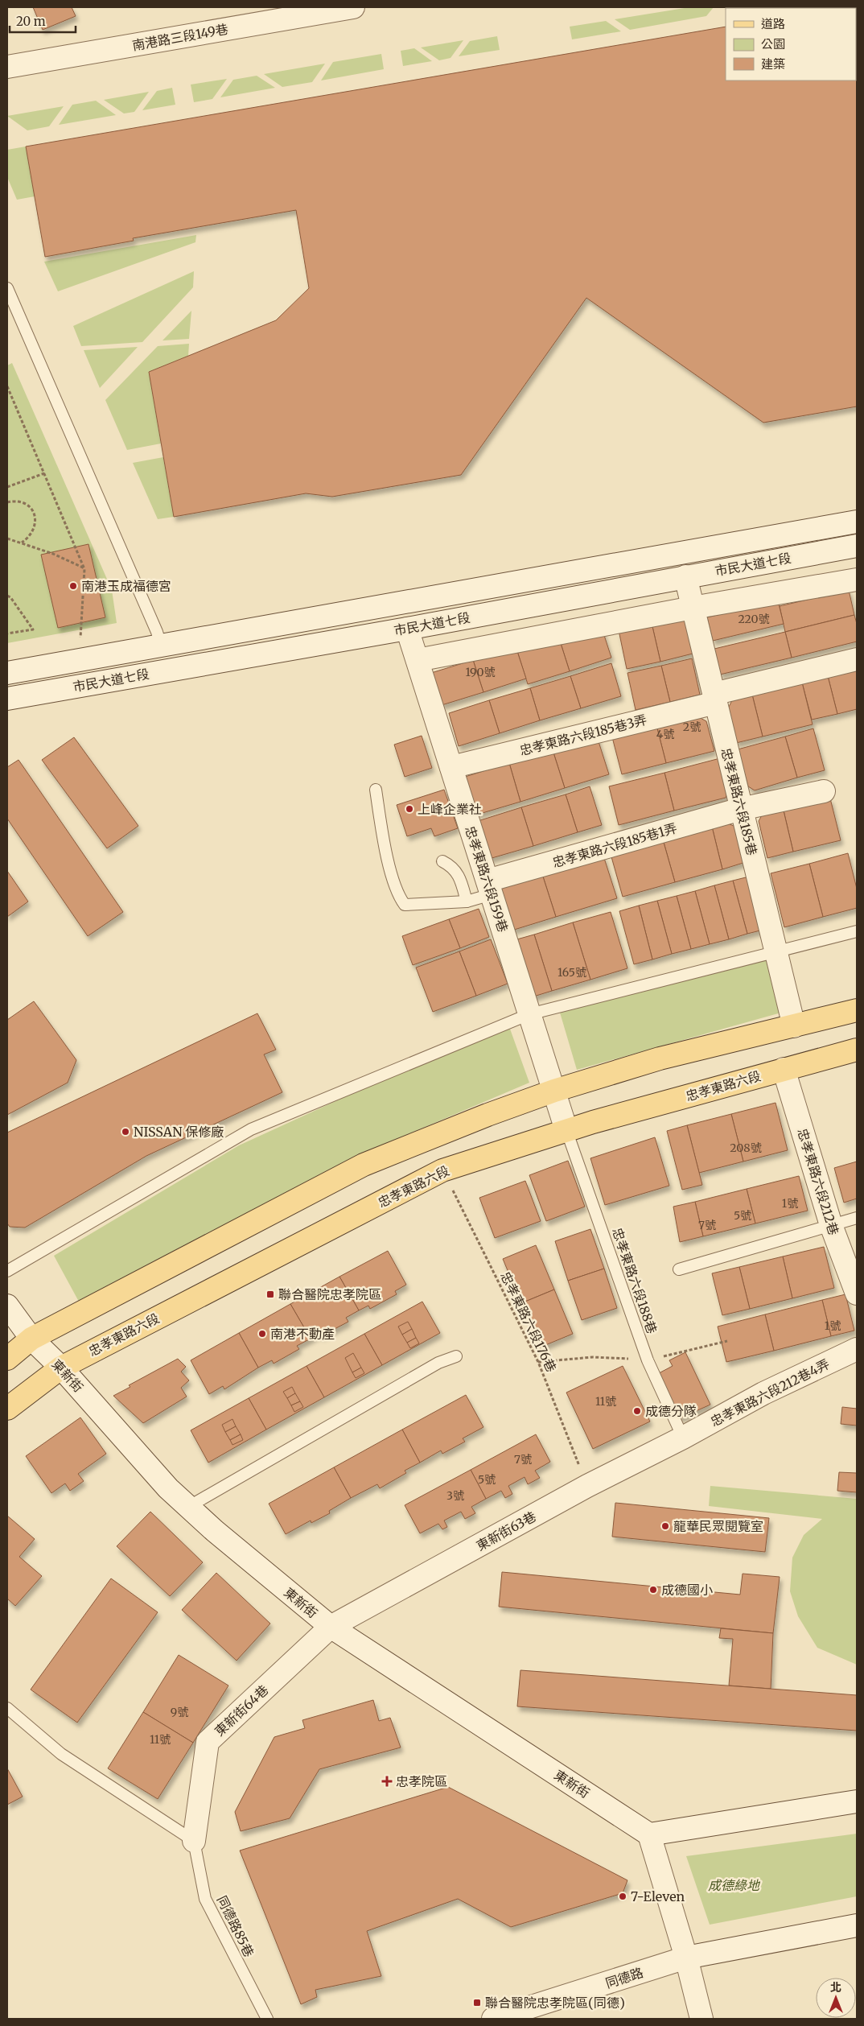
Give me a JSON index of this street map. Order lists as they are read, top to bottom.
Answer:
{
  "streets": {
    "main road": ["忠孝東路六段"],
    "street": [
      "南港路三段149巷",
      "市民大道七段",
      "忠孝東路六段185巷3弄",
      "忠孝東路六段185巷",
      "忠孝東路六段185巷1弄",
      "忠孝東路六段159巷",
      "忠孝東路六段212巷",
      "東新街",
      "忠孝東路六段212巷4弄",
      "東新街63巷",
      "東新街64巷",
      "同德路"
    ],
    "lane": ["忠孝東路六段188巷", "同德路85巷"],
    "path": ["忠孝東路六段176巷"]
  },
  "crossings": [
    ["市民大道七段", "忠孝東路六段185巷"],
    ["市民大道七段", "忠孝東路六段159巷"],
    ["忠孝東路六段185巷3弄", "忠孝東路六段185巷"],
    ["忠孝東路六段185巷3弄", "忠孝東路六段159巷"],
    ["忠孝東路六段185巷", "忠孝東路六段185巷1弄"],
    ["忠孝東路六段185巷1弄", "忠孝東路六段159巷"],
    ["忠孝東路六段159巷", "忠孝東路六段"],
    ["忠孝東路六段159巷", "忠孝東路六段188巷"],
    ["忠孝東路六段", "忠孝東路六段212巷"],
    ["忠孝東路六段", "忠孝東路六段188巷"],
    ["忠孝東路六段", "忠孝東路六段176巷"],
    ["忠孝東路六段", "東新街"],
    ["忠孝東路六段188巷", "忠孝東路六段212巷4弄"],
    ["忠孝東路六段188巷", "東新街63巷"],
    ["忠孝東路六段176巷", "東新街63巷"],
    ["東新街", "東新街63巷"],
    ["東新街", "東新街64巷"],
    ["忠孝東路六段212巷4弄", "東新街63巷"],
    ["東新街63巷", "東新街64巷"],
    ["東新街64巷", "同德路85巷"]
  ],
  "parks": ["成德綠地"],
  "places": {
    "other": [
      "南港玉成福德宮",
      "上峰企業社",
      "NISSAN 保修廠",
      "南港不動產",
      "成德分隊",
      "龍華民眾閱覽室",
      "成德國小",
      "7-Eleven"
    ],
    "transit": ["聯合醫院忠孝院區", "聯合醫院忠孝院區(同德)"],
    "health": ["忠孝院區"]
  },
  "house_numbers": [
    "220號",
    "190號",
    "2號",
    "4號",
    "165號",
    "208號",
    "1號",
    "5號",
    "7號",
    "1號",
    "11號",
    "7號",
    "5號",
    "3號",
    "9號",
    "11號"
  ],
  "legend": ["道路", "公園", "建築"],
  "scale_bar": "20 m",
  "north": "top"
}
